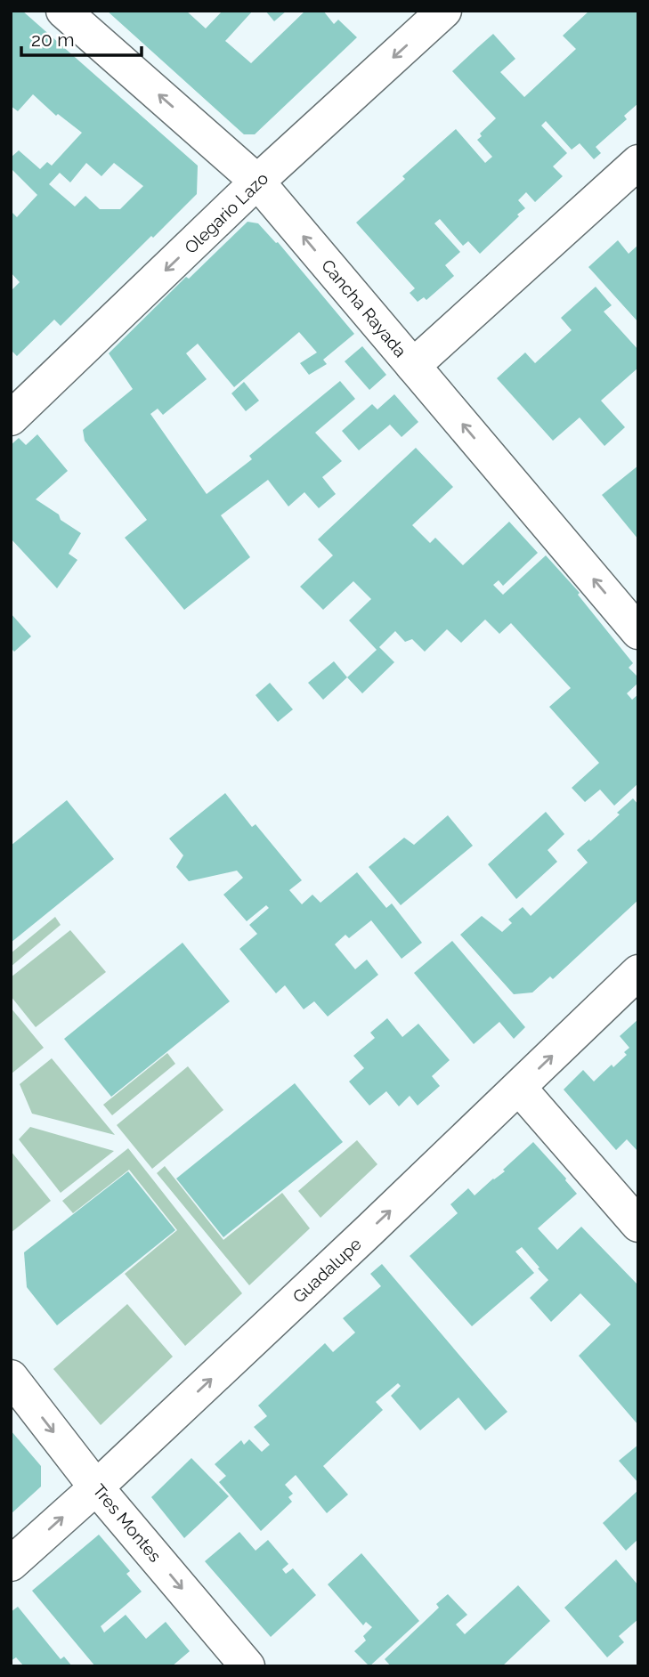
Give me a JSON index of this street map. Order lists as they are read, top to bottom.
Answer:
{
  "streets": {
    "street": [
      "Olegario Lazo",
      "Cancha Rayada",
      "Guadalupe",
      "Tres Montes"
    ]
  },
  "crossings": [
    ["Olegario Lazo", "Cancha Rayada"],
    ["Guadalupe", "Tres Montes"]
  ],
  "one_way": ["Cancha Rayada", "Guadalupe", "Tres Montes"],
  "scale_bar": "20 m"
}
